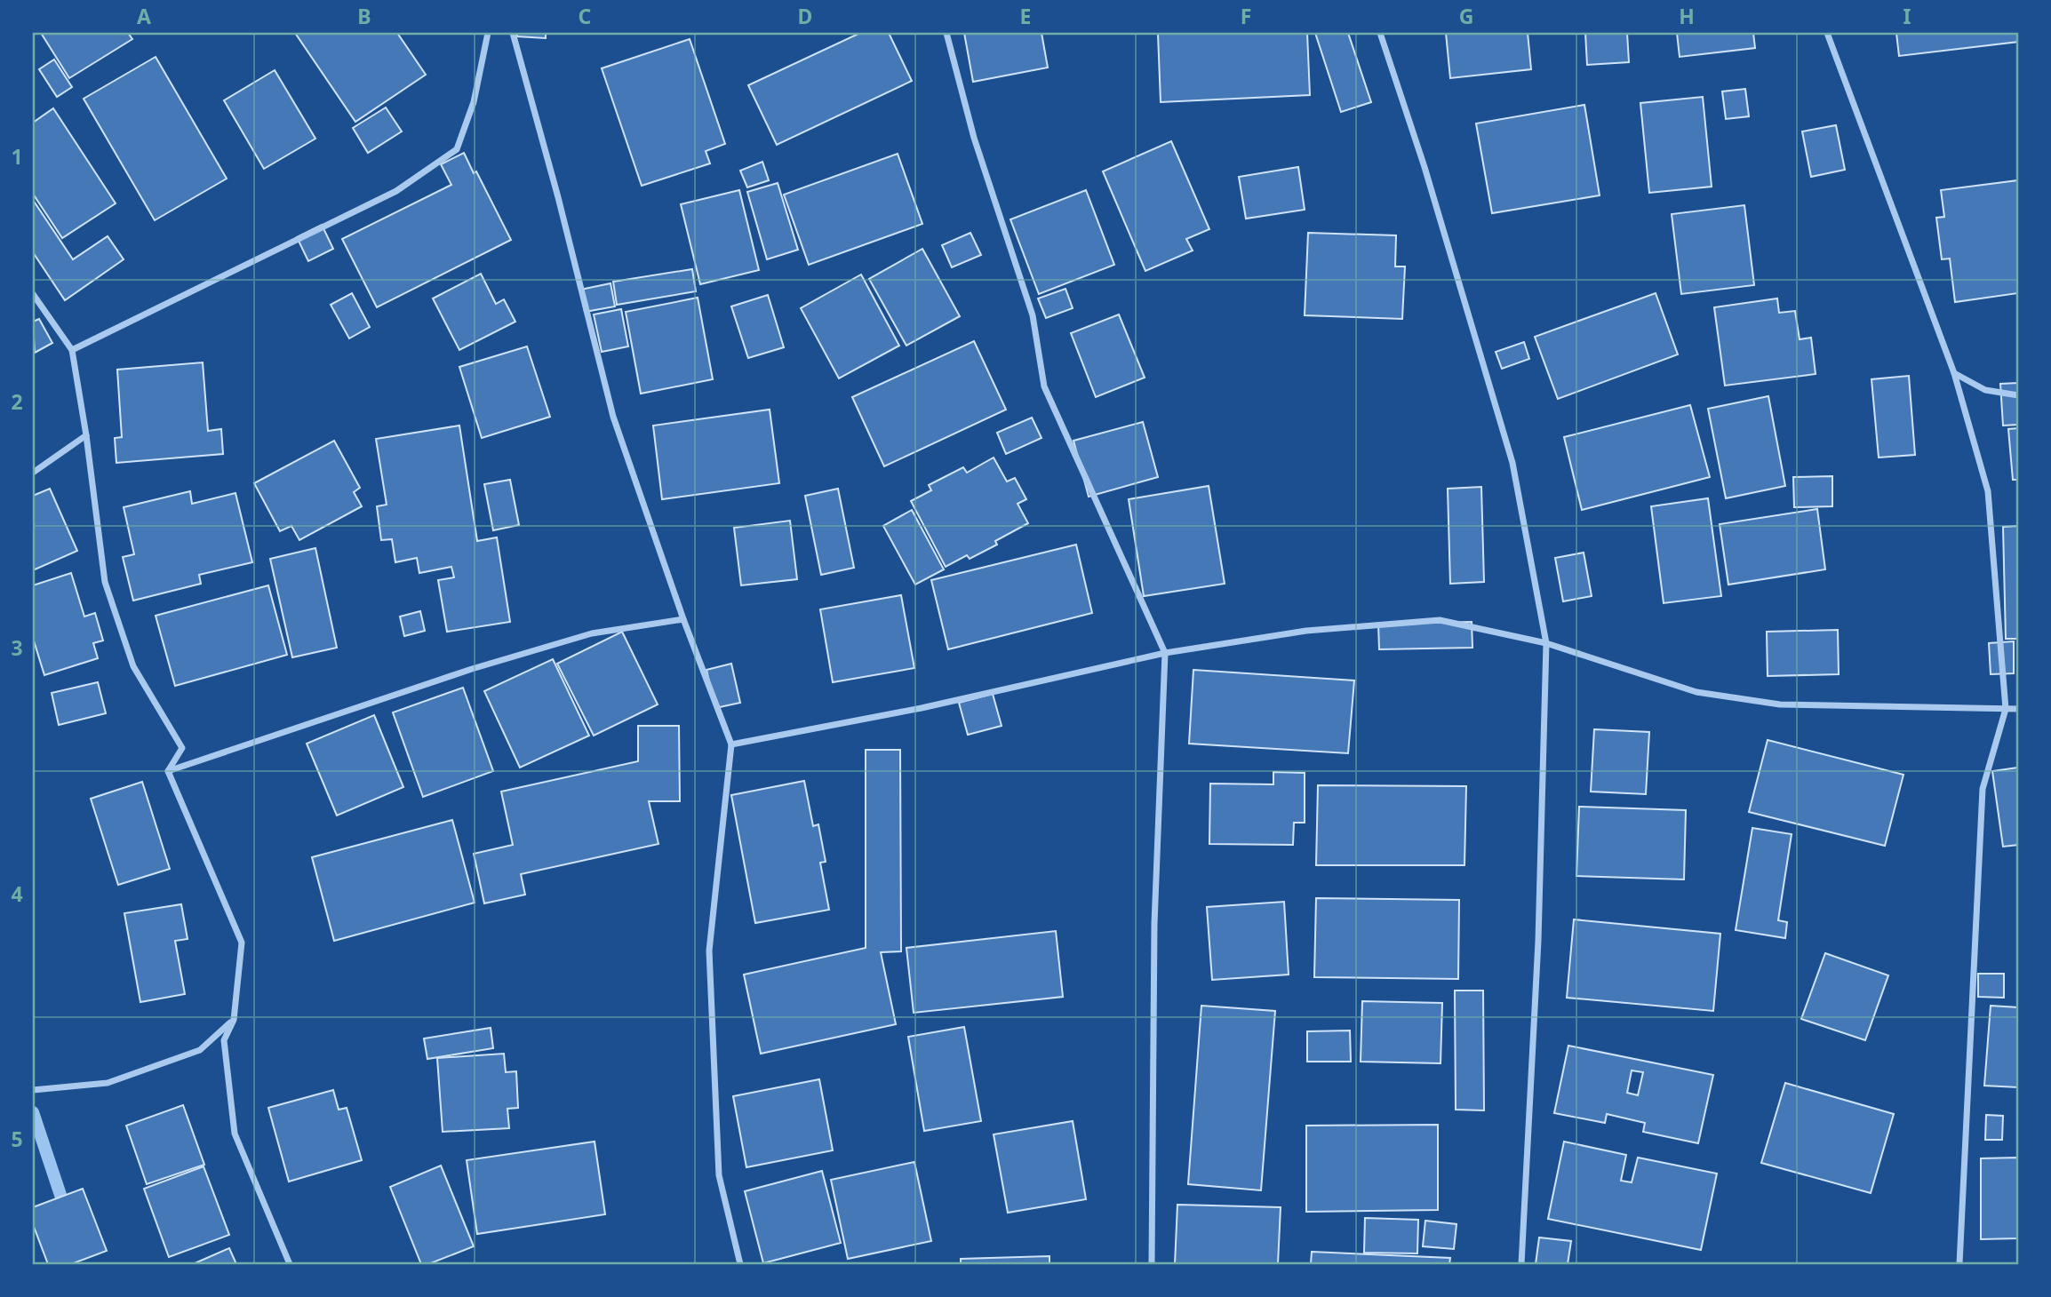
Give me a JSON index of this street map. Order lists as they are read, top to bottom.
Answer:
{
  "grid": {
    "columns": [
      "A",
      "B",
      "C",
      "D",
      "E",
      "F",
      "G",
      "H",
      "I"
    ],
    "rows": [
      "1",
      "2",
      "3",
      "4",
      "5"
    ]
  }
}
